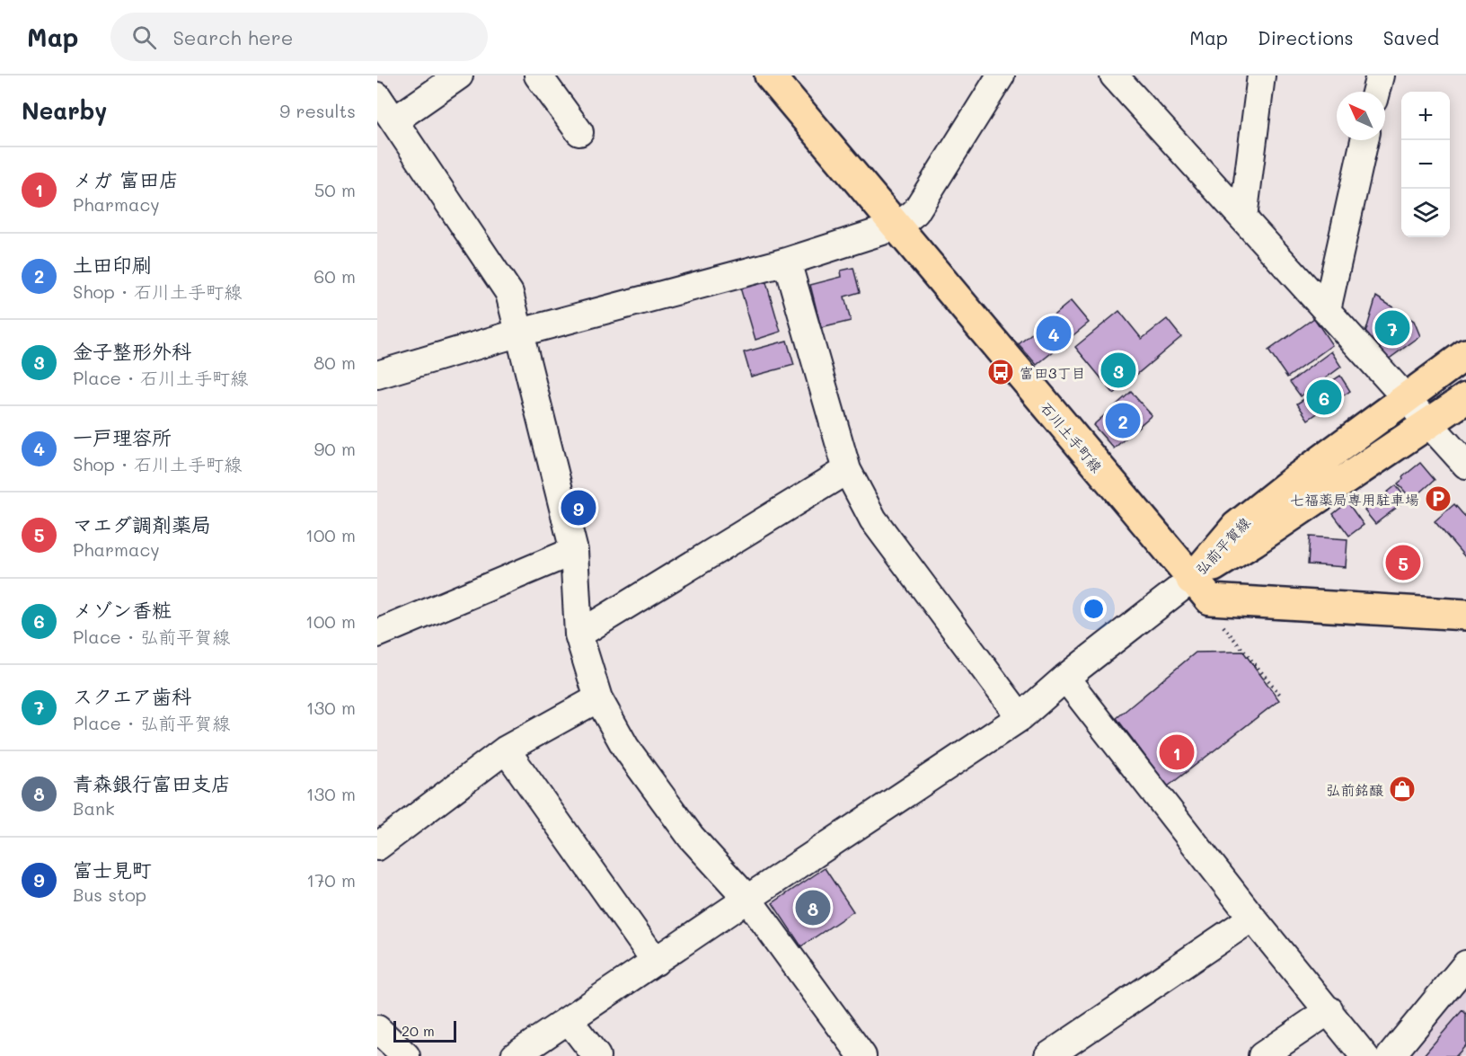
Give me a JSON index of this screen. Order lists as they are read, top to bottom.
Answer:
{
  "streets": {
    "main road": ["石川土手町線", "弘前平賀線"]
  },
  "crossings": [
    ["石川土手町線", "弘前平賀線"]
  ],
  "places": {
    "bus stop": ["富田3丁目"],
    "parking": ["七福薬局専用駐車場"],
    "shop": ["弘前銘醸"]
  },
  "scale_bar": "20 m",
  "north": "top left",
  "page": {
    "header": "Map",
    "search": "Search here",
    "nav": ["Map", "Directions", "Saved"],
    "heading": ["Nearby", "9 results"],
    "map_buttons": ["+", "−"],
    "list": [
      {
        "mark": "1",
        "name": "メガ 富田店",
        "note": "Pharmacy",
        "value": "50 m"
      },
      {
        "mark": "2",
        "name": "土田印刷",
        "note": "Shop · 石川土手町線",
        "value": "60 m"
      },
      {
        "mark": "3",
        "name": "金子整形外科",
        "note": "Place · 石川土手町線",
        "value": "80 m"
      },
      {
        "mark": "4",
        "name": "一戸理容所",
        "note": "Shop · 石川土手町線",
        "value": "90 m"
      },
      {
        "mark": "5",
        "name": "マエダ調剤薬局",
        "note": "Pharmacy",
        "value": "100 m"
      },
      {
        "mark": "6",
        "name": "メゾン香粧",
        "note": "Place · 弘前平賀線",
        "value": "100 m"
      },
      {
        "mark": "7",
        "name": "スクエア歯科",
        "note": "Place · 弘前平賀線",
        "value": "130 m"
      },
      {
        "mark": "8",
        "name": "青森銀行富田支店",
        "note": "Bank",
        "value": "130 m"
      },
      {
        "mark": "9",
        "name": "富士見町",
        "note": "Bus stop",
        "value": "170 m"
      }
    ],
    "pins": [
      "7",
      "4",
      "3",
      "6",
      "2",
      "9",
      "5",
      "1",
      "8"
    ],
    "scale": "20 m"
  }
}
